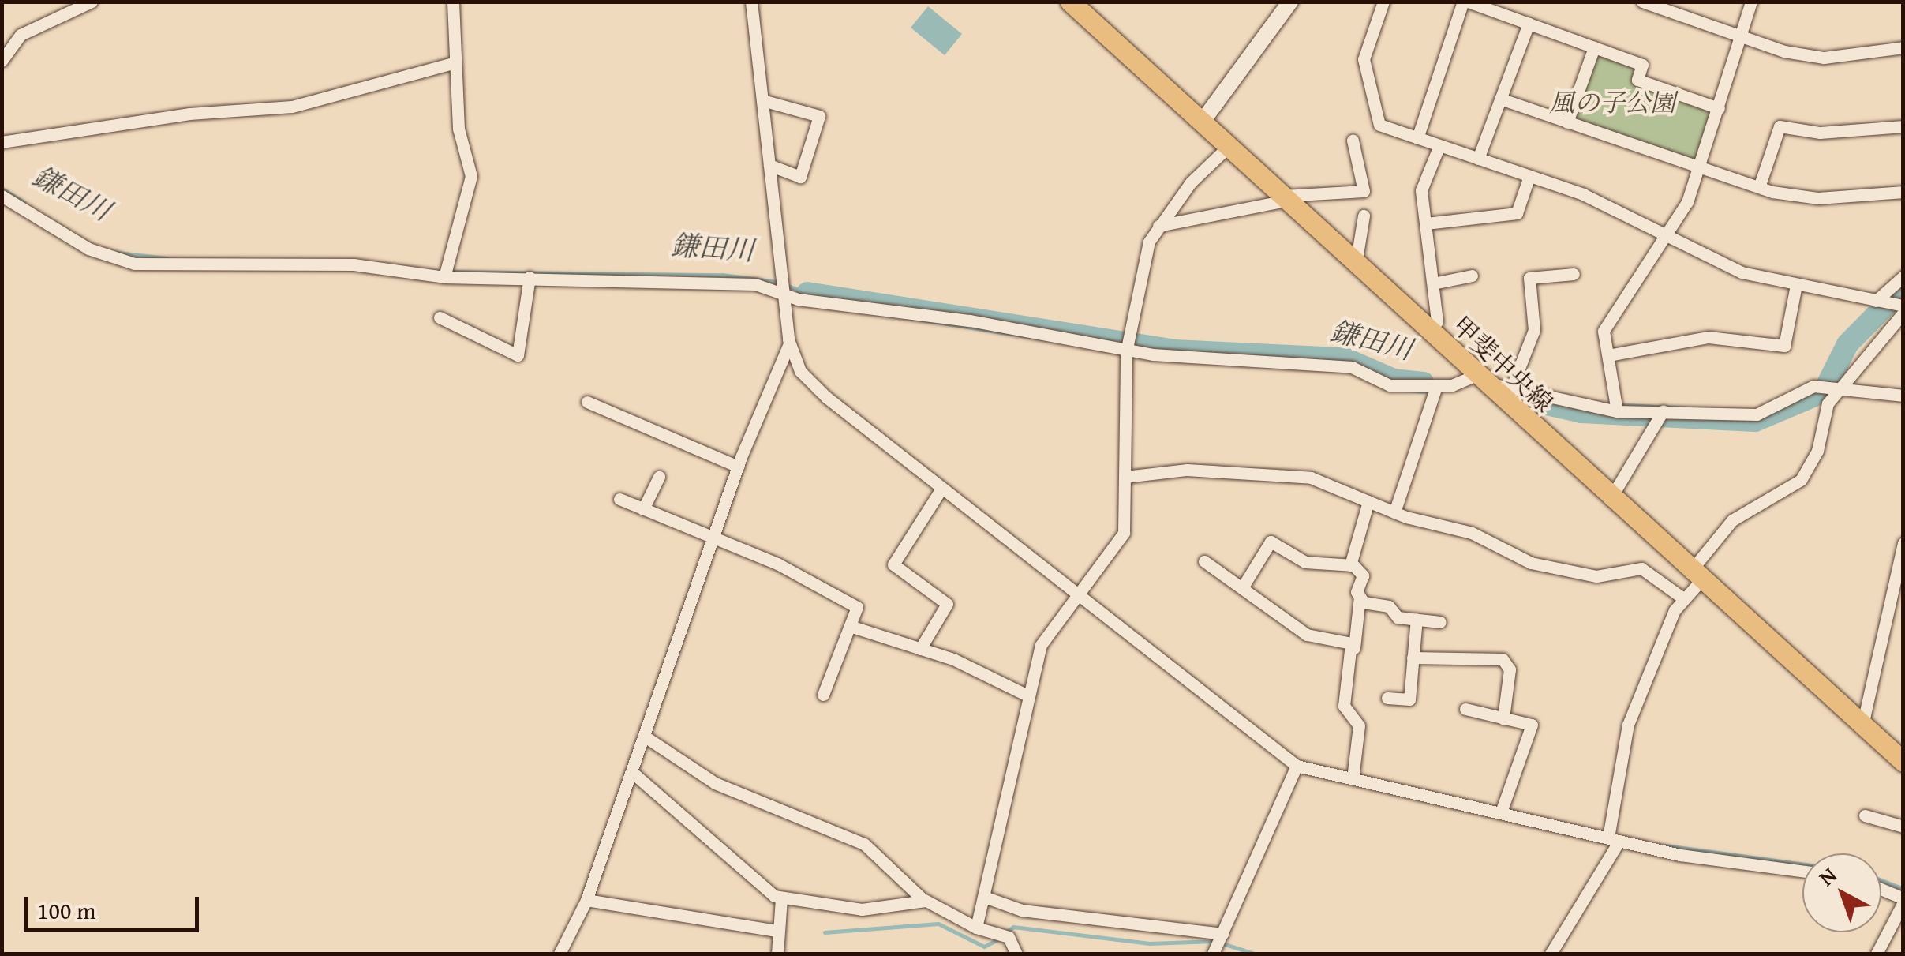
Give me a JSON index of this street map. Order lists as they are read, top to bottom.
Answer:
{
  "streets": {
    "main road": ["甲斐中央線"]
  },
  "water": ["鎌田川"],
  "parks": ["風の子公園"],
  "scale_bar": "100 m",
  "north": "top left"
}
